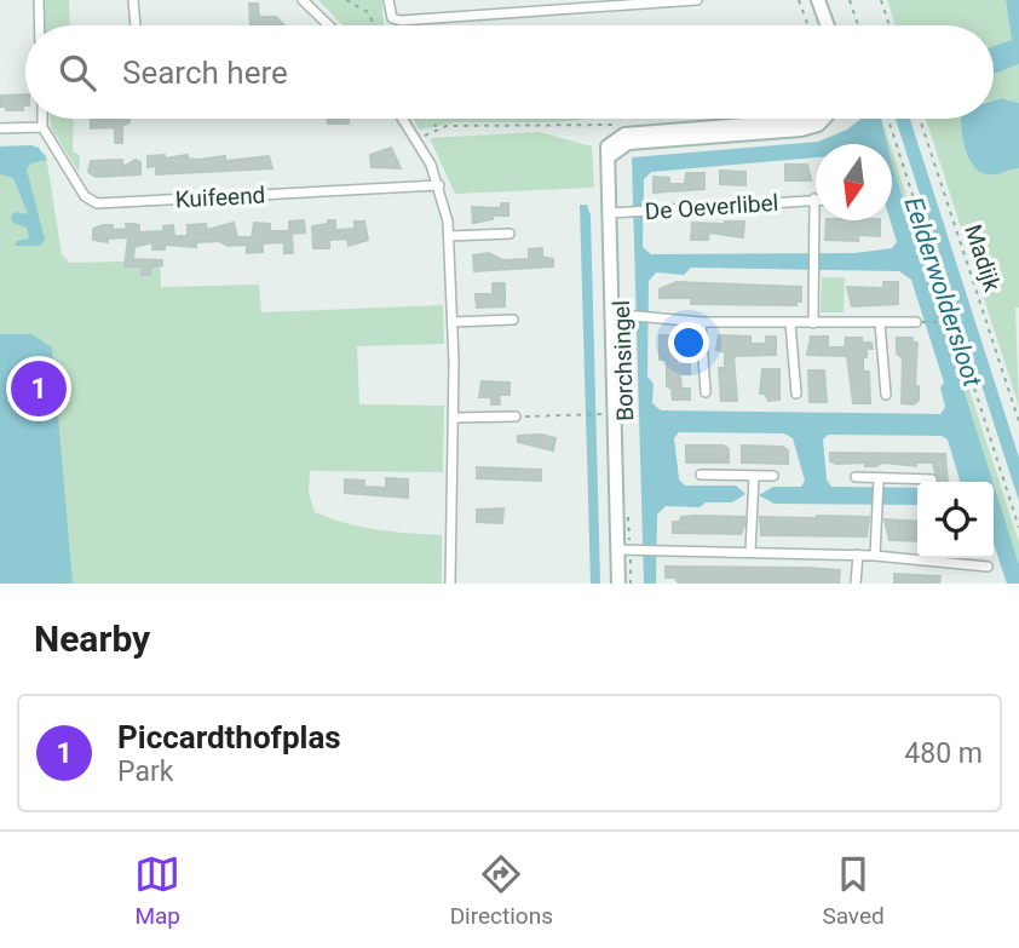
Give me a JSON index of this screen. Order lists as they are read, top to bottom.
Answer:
{
  "streets": {
    "main road": ["Borchsingel"],
    "street": ["Kuifeend", "De Oeverlibel"],
    "path": ["Madijk"]
  },
  "crossings": [
    ["De Oeverlibel", "Borchsingel"]
  ],
  "water": ["Eelderwoldersloot"],
  "north": "bottom",
  "page": {
    "search": "Search here",
    "pins": "1",
    "heading": "Nearby",
    "list": [
      {
        "mark": "1",
        "name": "Piccardthofplas",
        "note": "Park",
        "value": "480 m"
      }
    ],
    "nav": ["Map", "Directions", "Saved"]
  }
}
